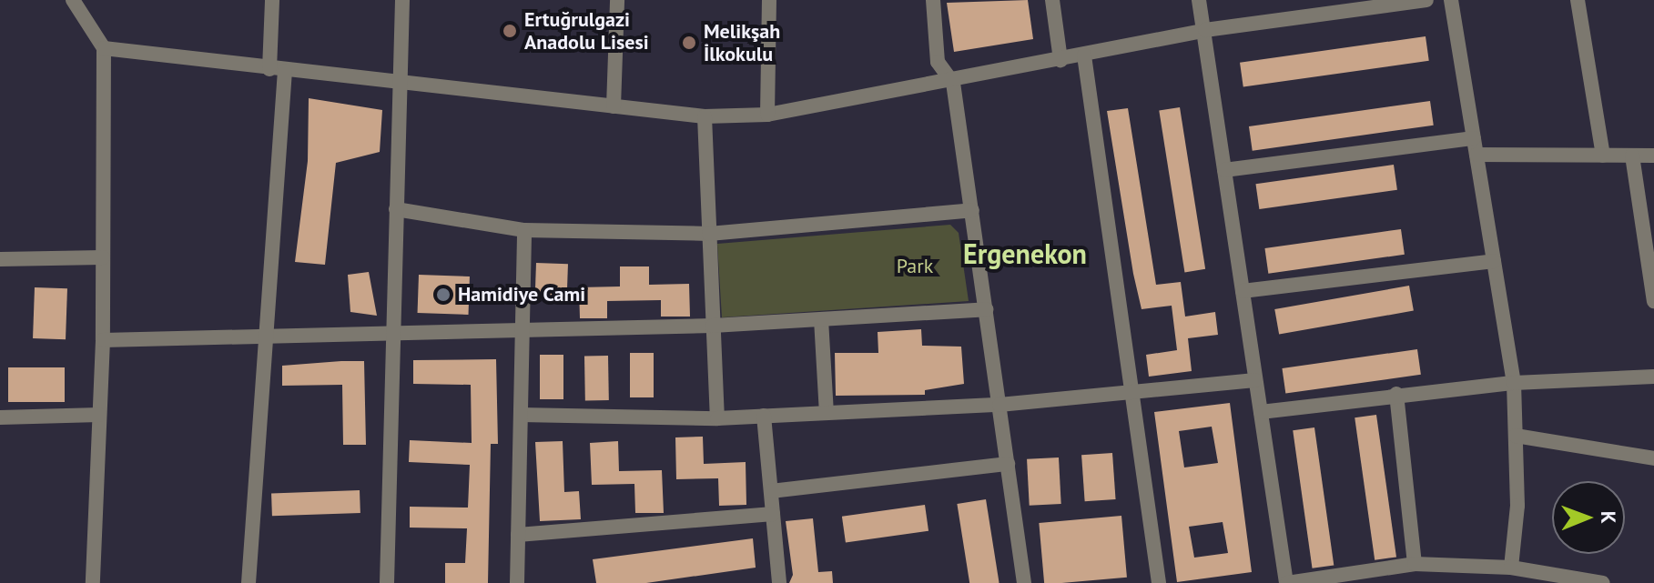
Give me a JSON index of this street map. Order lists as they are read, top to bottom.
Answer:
{
  "districts": ["Ergenekon"],
  "parks": ["Park"],
  "places": ["Ertuğrulgazi Anadolu Lisesi", "Melikşah İlkokulu", "Hamidiye Cami"],
  "north": "right"
}
